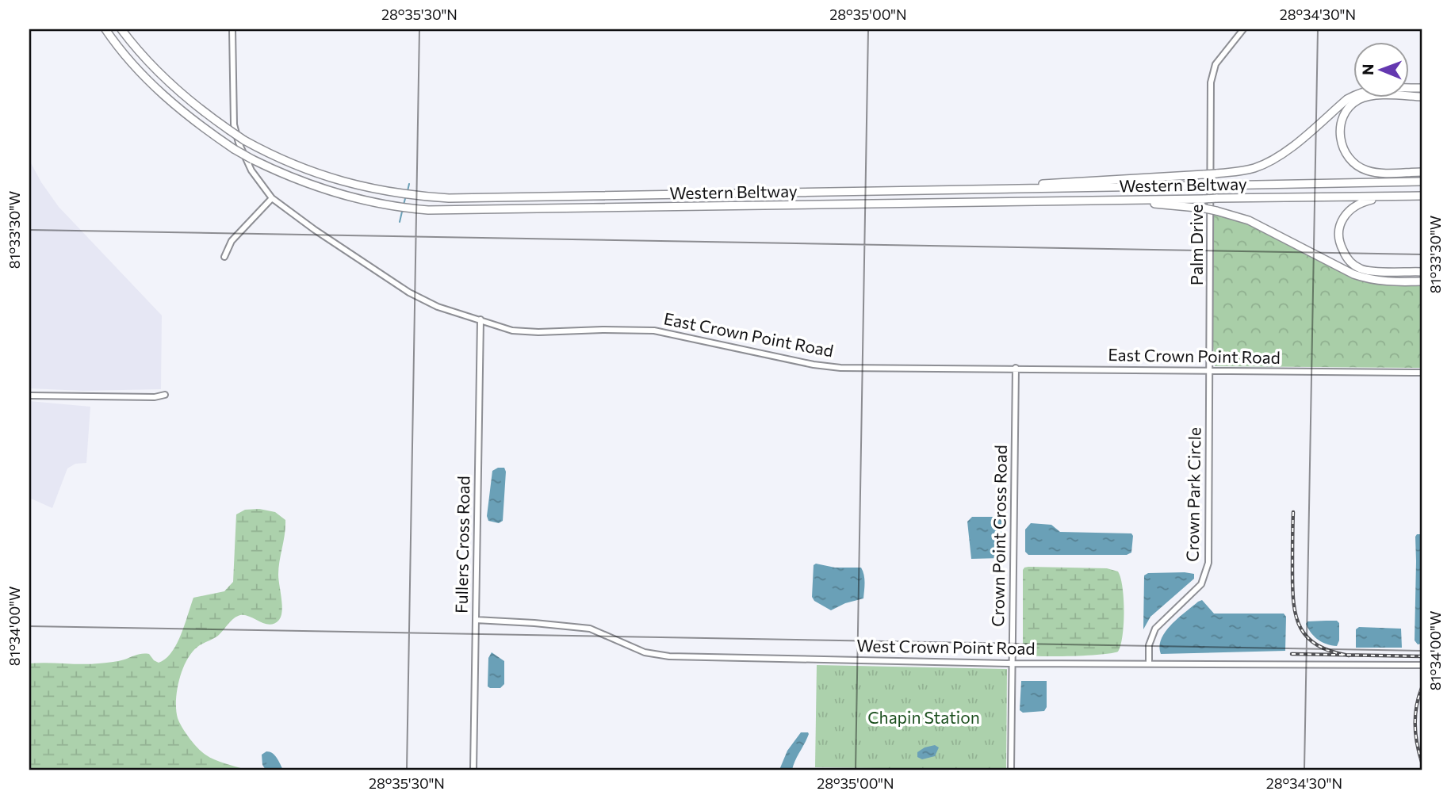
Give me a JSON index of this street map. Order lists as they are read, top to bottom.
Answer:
{
  "streets": {
    "highway": ["Western Beltway"],
    "street": [
      "Palm Drive",
      "East Crown Point Road",
      "Crown Park Circle",
      "Crown Point Cross Road",
      "Fullers Cross Road",
      "West Crown Point Road"
    ]
  },
  "crossings": [
    ["Western Beltway", "East Crown Point Road"],
    ["Palm Drive", "East Crown Point Road"],
    ["Palm Drive", "Crown Park Circle"],
    ["East Crown Point Road", "Crown Park Circle"],
    ["East Crown Point Road", "Crown Point Cross Road"],
    ["East Crown Point Road", "Fullers Cross Road"],
    ["Crown Park Circle", "West Crown Point Road"],
    ["Crown Point Cross Road", "West Crown Point Road"],
    ["Fullers Cross Road", "West Crown Point Road"]
  ],
  "parks": ["Chapin Station"],
  "north": "left",
  "coordinates": [
    "28°35'30\"N",
    "28°35'00\"N",
    "28°34'30\"N",
    "81°33'30\"W",
    "81°34'00\"W"
  ]
}
